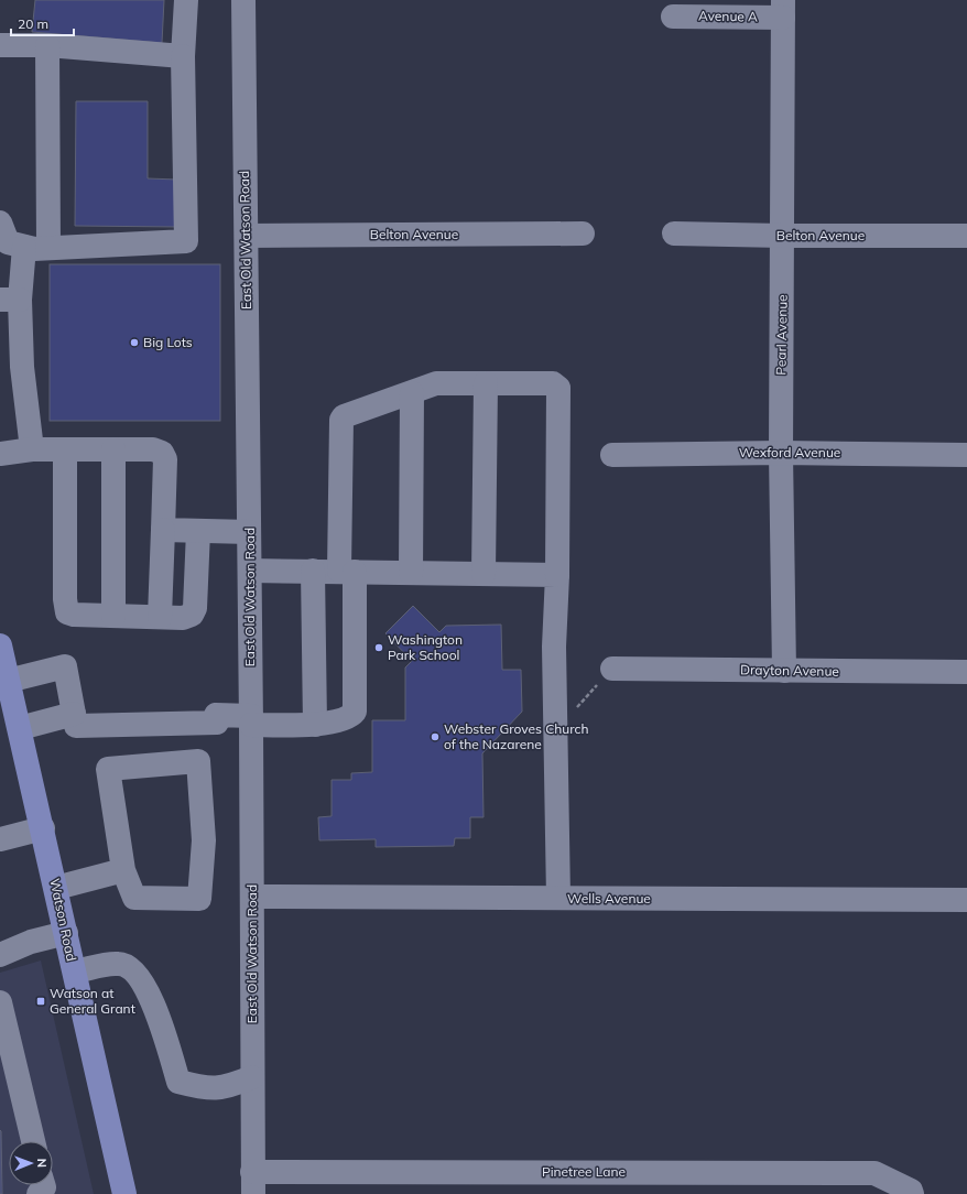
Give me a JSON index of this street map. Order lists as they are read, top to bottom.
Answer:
{
  "streets": {
    "main road": ["Watson Road"],
    "street": [
      "Avenue A",
      "Belton Avenue",
      "East Old Watson Road",
      "Pearl Avenue",
      "Wexford Avenue",
      "Drayton Avenue",
      "Wells Avenue",
      "Pinetree Lane"
    ]
  },
  "crossings": [
    ["Avenue A", "Pearl Avenue"],
    ["Belton Avenue", "East Old Watson Road"],
    ["Belton Avenue", "Pearl Avenue"],
    ["East Old Watson Road", "Wells Avenue"],
    ["East Old Watson Road", "Pinetree Lane"],
    ["Pearl Avenue", "Wexford Avenue"],
    ["Pearl Avenue", "Drayton Avenue"]
  ],
  "places": {
    "other": ["Big Lots", "Washington Park School", "Webster Groves Church of the Nazarene"],
    "transit": ["Watson at General Grant"]
  },
  "scale_bar": "20 m",
  "north": "right"
}
